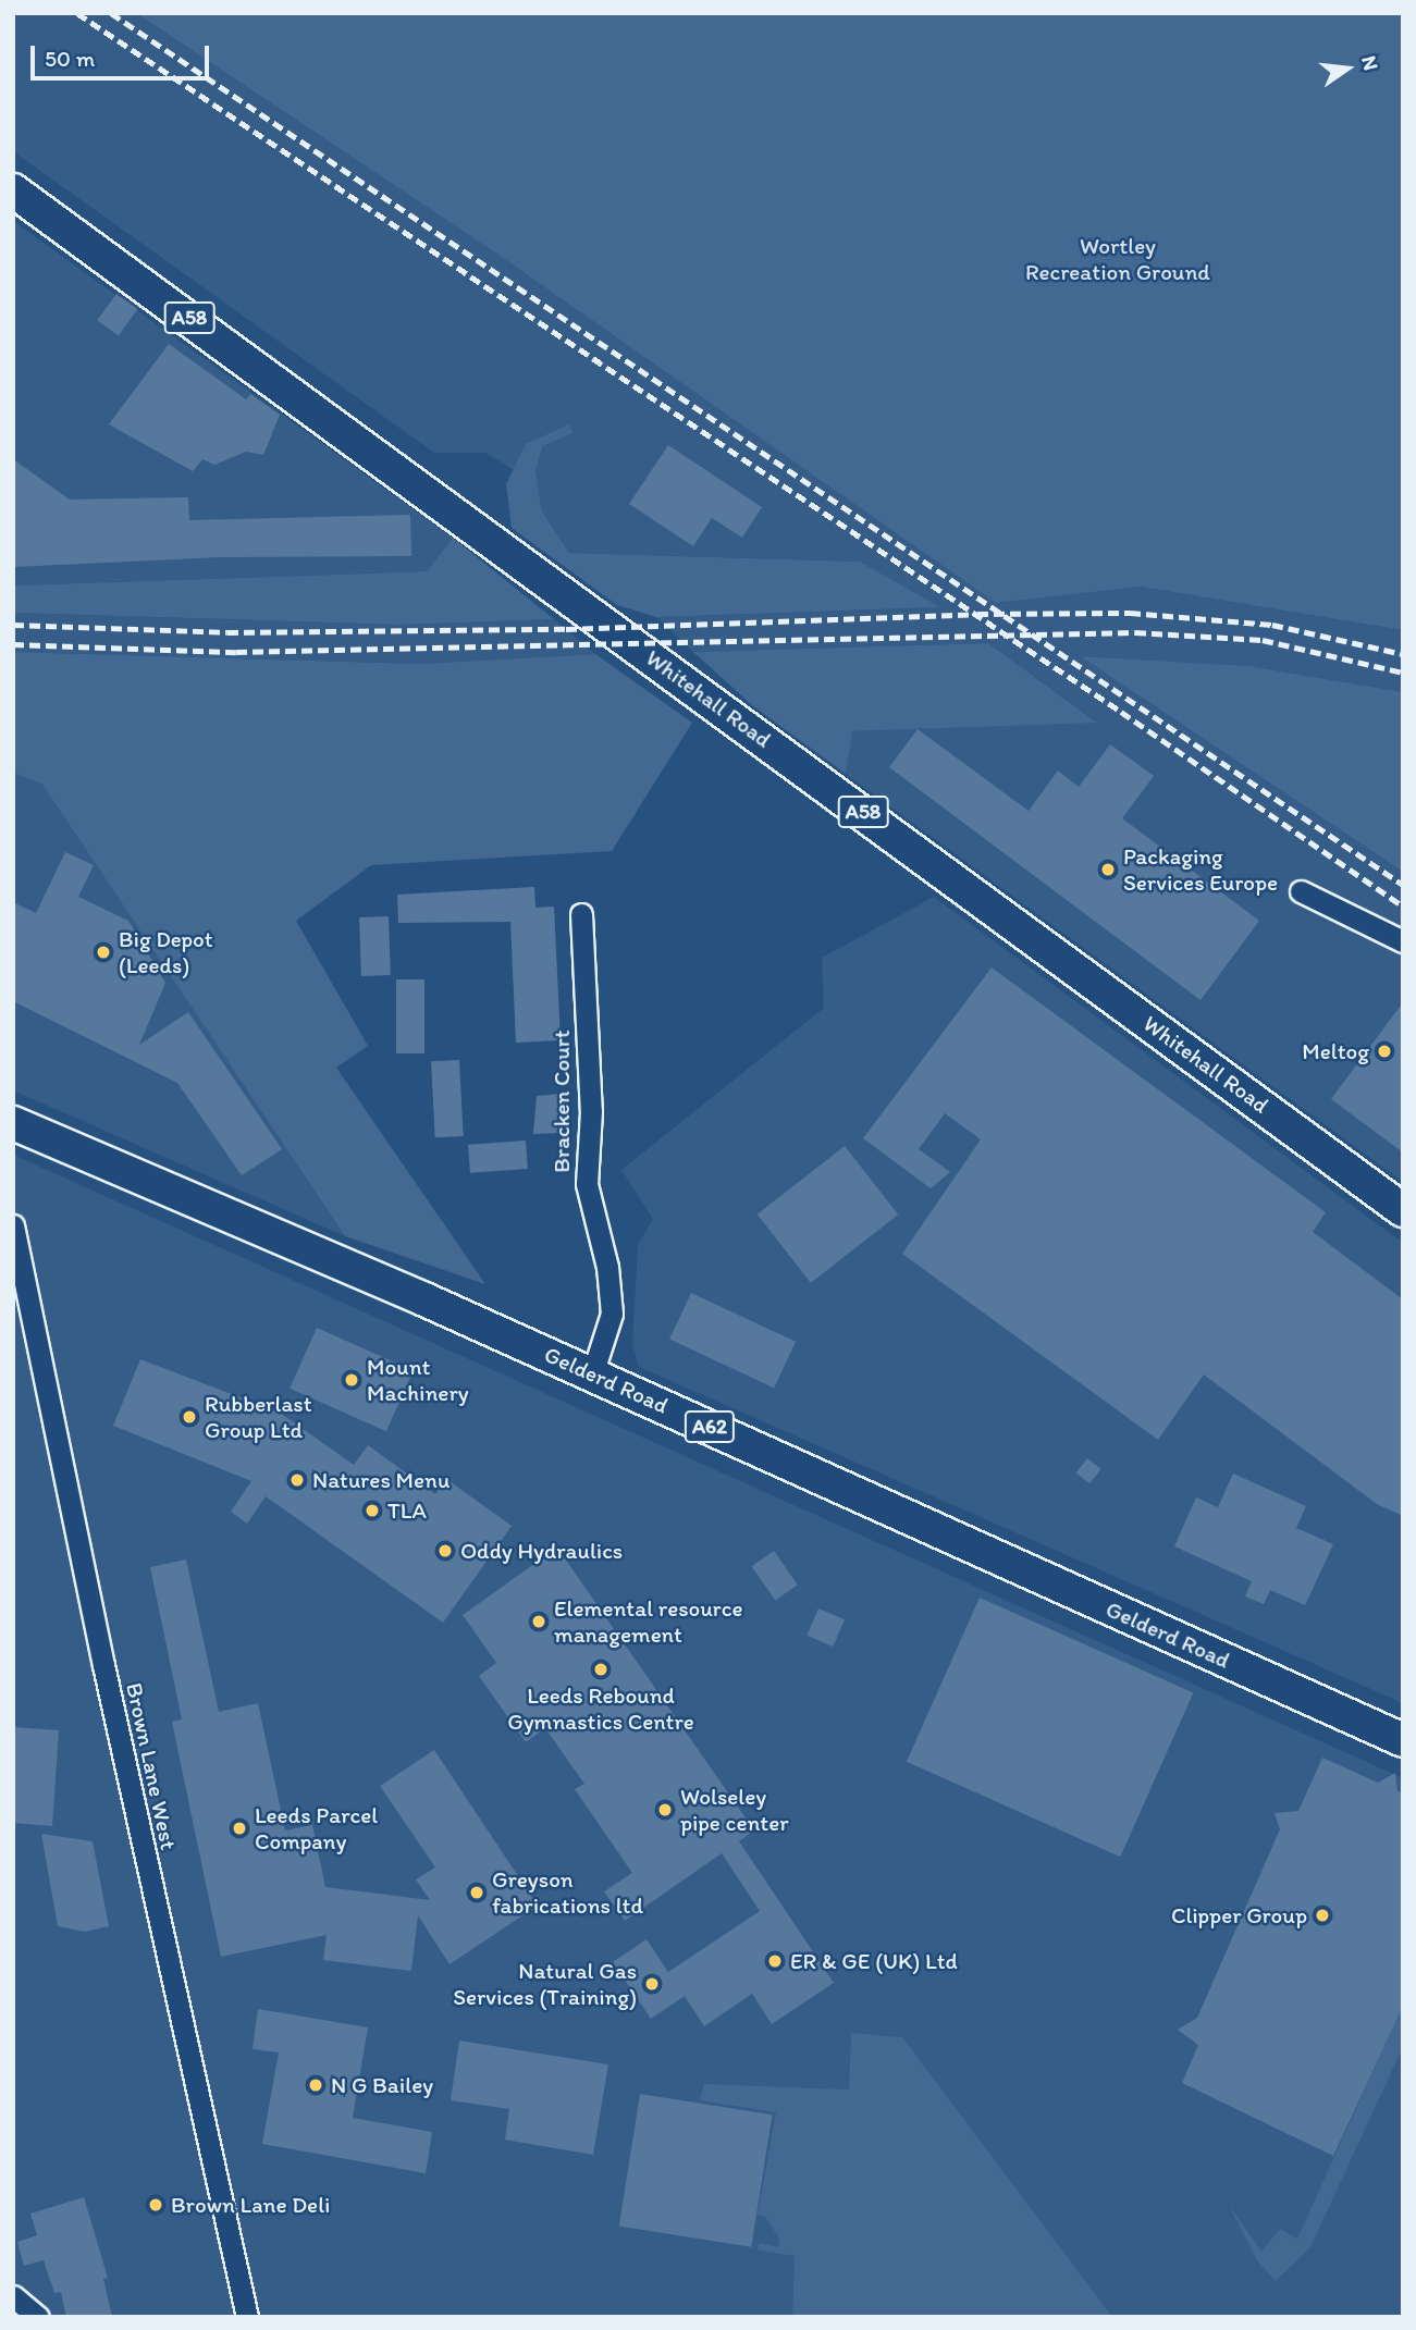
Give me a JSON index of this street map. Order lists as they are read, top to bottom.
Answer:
{
  "streets": {
    "main road": [
      "A58",
      "Whitehall Road",
      "Gelderd Road",
      "A62"
    ],
    "street": ["Bracken Court", "Brown Lane West"]
  },
  "crossings": [
    ["Bracken Court", "Gelderd Road"]
  ],
  "parks": ["Wortley Recreation Ground"],
  "places": [
    "Packaging Services Europe",
    "Big Depot (Leeds)",
    "Meltog",
    "Mount Machinery",
    "Rubberlast Group Ltd",
    "Natures Menu",
    "TLA",
    "Oddy Hydraulics",
    "Elemental resource management",
    "Leeds Rebound Gymnastics Centre",
    "Wolseley pipe center",
    "Leeds Parcel Company",
    "Greyson fabrications ltd",
    "Clipper Group",
    "ER & GE (UK) Ltd",
    "Natural Gas Services (Training)",
    "N G Bailey",
    "Brown Lane Deli"
  ],
  "scale_bar": "50 m",
  "north": "right"
}
